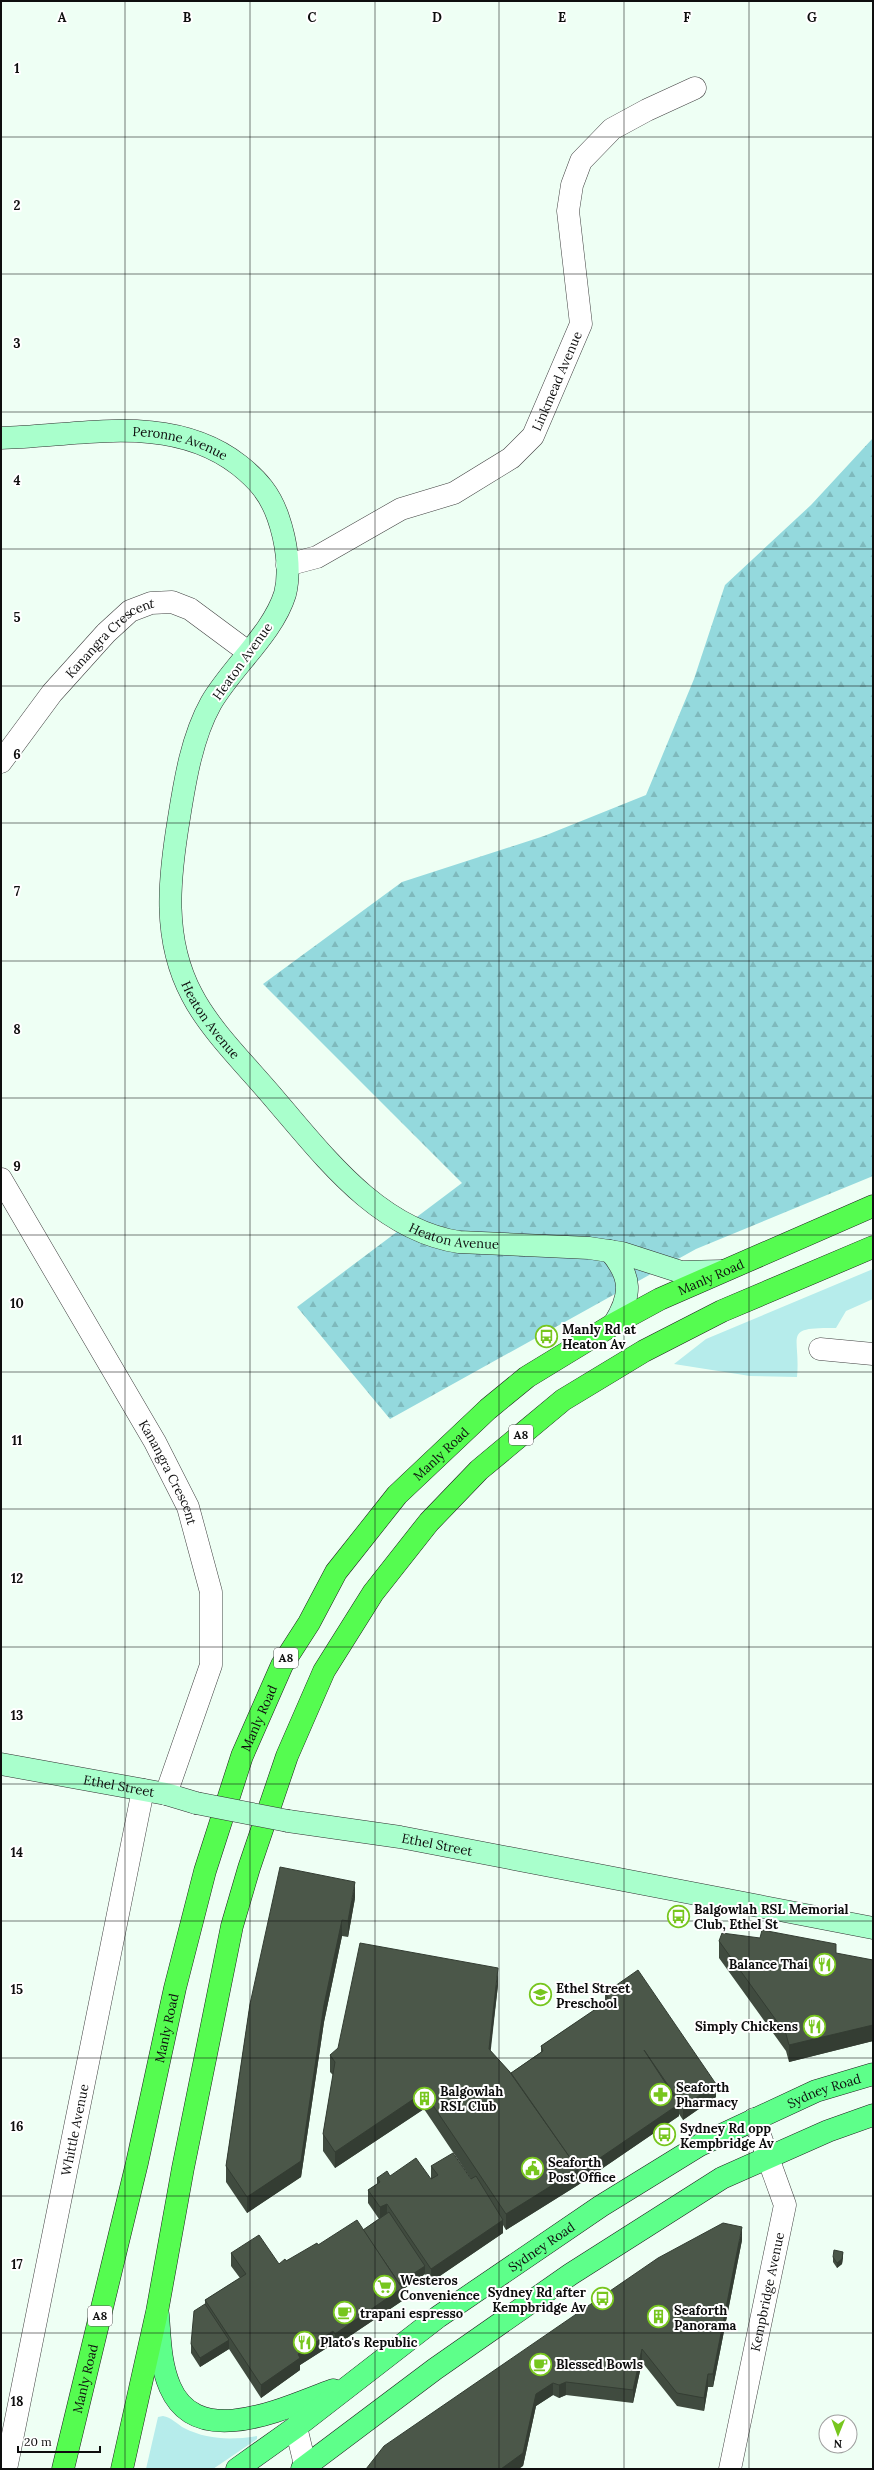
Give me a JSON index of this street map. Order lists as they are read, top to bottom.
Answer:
{
  "streets": {
    "highway": ["Manly Road", "A8"],
    "main road": ["Sydney Road"],
    "street": [
      "Linkmead Avenue",
      "Peronne Avenue",
      "Kanangra Crescent",
      "Heaton Avenue",
      "Ethel Street",
      "Whittle Avenue",
      "Kempbridge Avenue"
    ]
  },
  "crossings": [
    ["Linkmead Avenue", "Peronne Avenue"],
    ["Linkmead Avenue", "Heaton Avenue"],
    ["Peronne Avenue", "Heaton Avenue"],
    ["Kanangra Crescent", "Heaton Avenue"],
    ["Kanangra Crescent", "Ethel Street"],
    ["Heaton Avenue", "Manly Road"],
    ["Ethel Street", "Whittle Avenue"],
    ["Sydney Road", "Kempbridge Avenue"]
  ],
  "places": {
    "bus stop": [
      "Manly Rd at Heaton Av",
      "Balgowlah RSL Memorial Club, Ethel St",
      "Sydney Rd opp Kempbridge Av",
      "Sydney Rd after Kempbridge Av"
    ],
    "restaurant": ["Balance Thai", "Simply Chickens", "Plato's Republic"],
    "school or university": ["Ethel Street Preschool"],
    "pharmacy": ["Seaforth Pharmacy"],
    "building": ["Balgowlah RSL Club", "Seaforth Panorama"],
    "public building": ["Seaforth Post Office"],
    "supermarket": ["Westeros Convenience"],
    "cafe": ["trapani espresso", "Blessed Bowls"]
  },
  "scale_bar": "20 m",
  "north": "bottom",
  "grid": {
    "columns": [
      "A",
      "B",
      "C",
      "D",
      "E",
      "F",
      "G"
    ],
    "rows": [
      "1",
      "2",
      "3",
      "4",
      "5",
      "6",
      "7",
      "8",
      "9",
      "10",
      "11",
      "12",
      "13",
      "14",
      "15",
      "16",
      "17",
      "18"
    ]
  }
}
